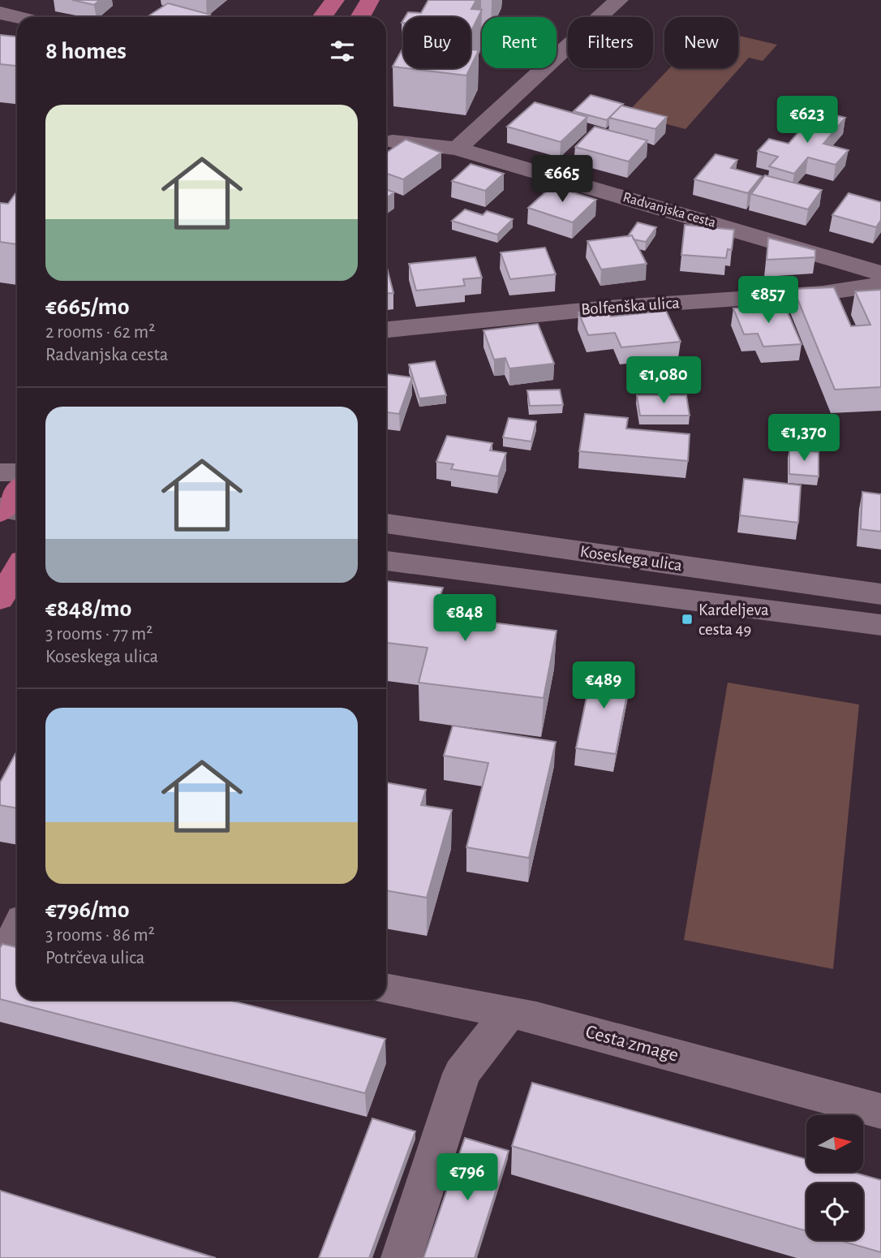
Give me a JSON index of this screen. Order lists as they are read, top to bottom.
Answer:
{
  "streets": {
    "street": [
      "Radvanjska cesta",
      "Bolfenška ulica",
      "Koseskega ulica",
      "Cesta zmage"
    ]
  },
  "places": {
    "transit": ["Kardeljeva cesta 49"]
  },
  "north": "right",
  "page": {
    "chip": [
      "Buy",
      "Rent",
      "Filters",
      "New"
    ],
    "heading": "8 homes",
    "list": [
      {
        "name": "€665/mo",
        "note": "2 rooms · 62 m² · Radvanjska cesta"
      },
      {
        "name": "€848/mo",
        "note": "3 rooms · 77 m² · Koseskega ulica"
      },
      {
        "name": "€796/mo",
        "note": "3 rooms · 86 m² · Potrčeva ulica"
      }
    ],
    "price": [
      "€623",
      "€665",
      "€857",
      "€1,080",
      "€1,370",
      "€848",
      "€489",
      "€796"
    ]
  }
}
